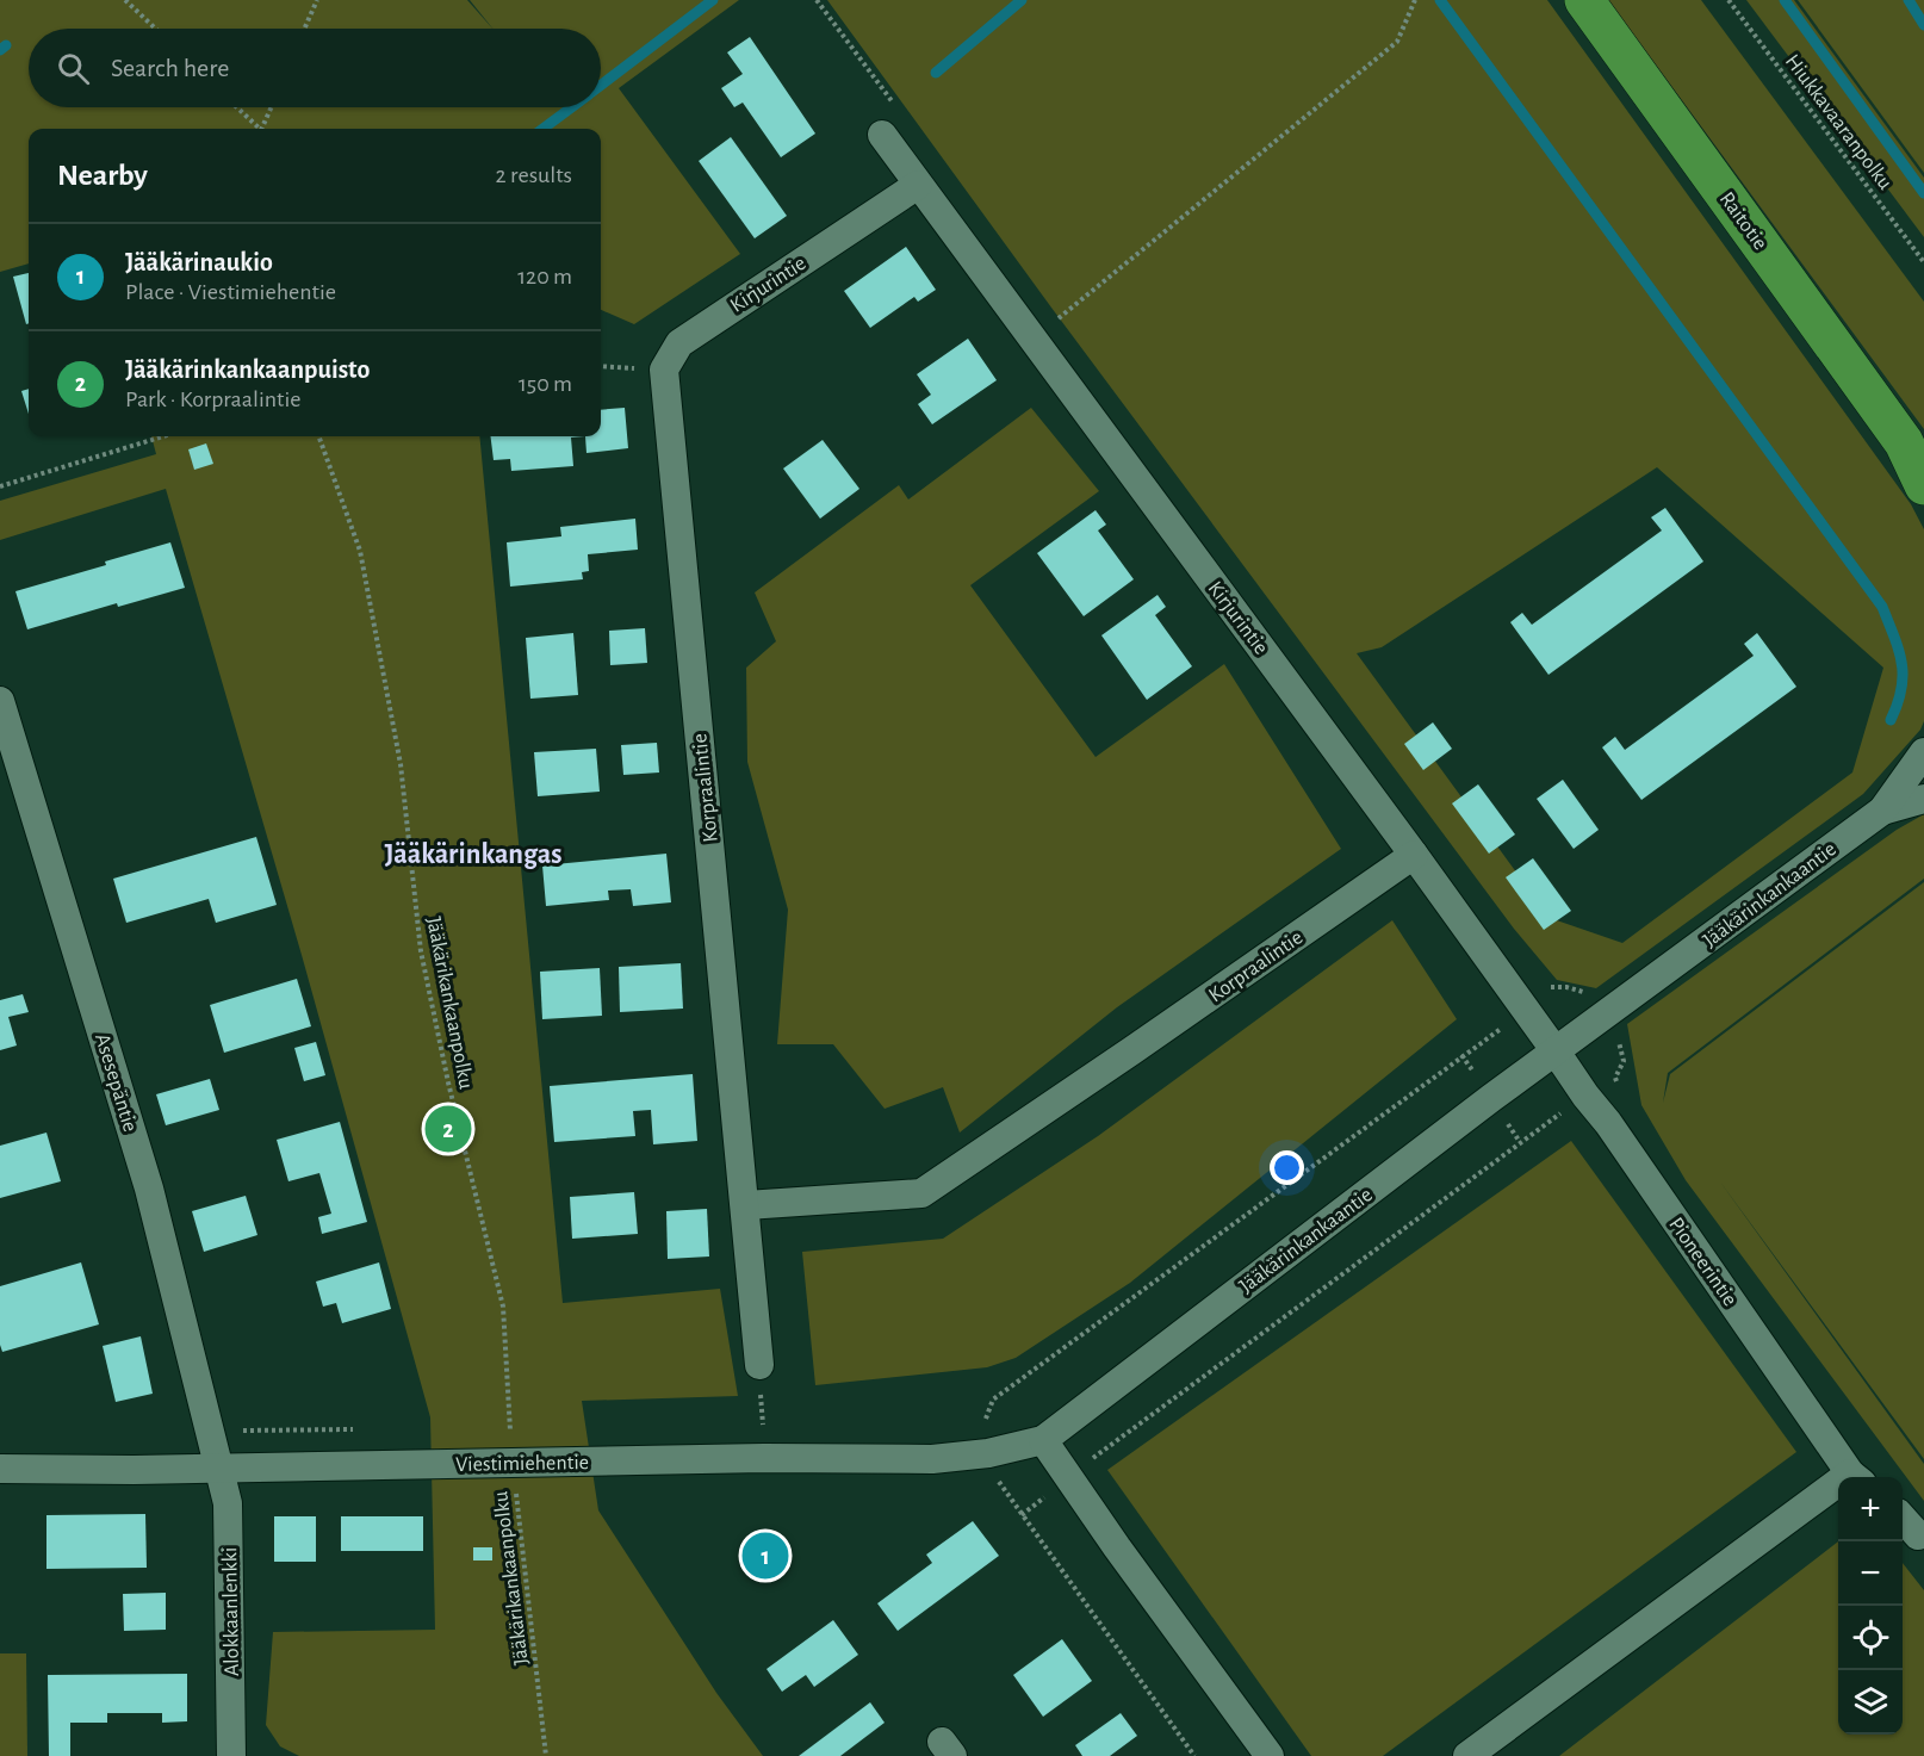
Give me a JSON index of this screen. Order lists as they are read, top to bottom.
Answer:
{
  "streets": {
    "main road": ["Raitotie"],
    "street": [
      "Kirjurintie",
      "Korpraalintie",
      "Jääkärinkankaantie",
      "Asesepäntie",
      "Pioneerintie",
      "Viestimiehentie",
      "Alokkaanlenkki"
    ],
    "path": ["Hiukkavaaranpolku", "Jääkärikankaanpolku"]
  },
  "crossings": [
    ["Kirjurintie", "Korpraalintie"],
    ["Kirjurintie", "Jääkärinkankaantie"],
    ["Kirjurintie", "Pioneerintie"],
    ["Jääkärinkankaantie", "Pioneerintie"],
    ["Jääkärinkankaantie", "Viestimiehentie"],
    ["Jääkärikankaanpolku", "Viestimiehentie"],
    ["Asesepäntie", "Viestimiehentie"],
    ["Asesepäntie", "Alokkaanlenkki"],
    ["Viestimiehentie", "Alokkaanlenkki"]
  ],
  "districts": ["Jääkärinkangas"],
  "page": {
    "search": "Search here",
    "heading": ["Nearby", "2 results"],
    "list": [
      {
        "mark": "1",
        "name": "Jääkärinaukio",
        "note": "Place · Viestimiehentie",
        "value": "120 m"
      },
      {
        "mark": "2",
        "name": "Jääkärinkankaanpuisto",
        "note": "Park · Korpraalintie",
        "value": "150 m"
      }
    ],
    "pins": ["2", "1"],
    "map_buttons": ["+", "−"]
  }
}
